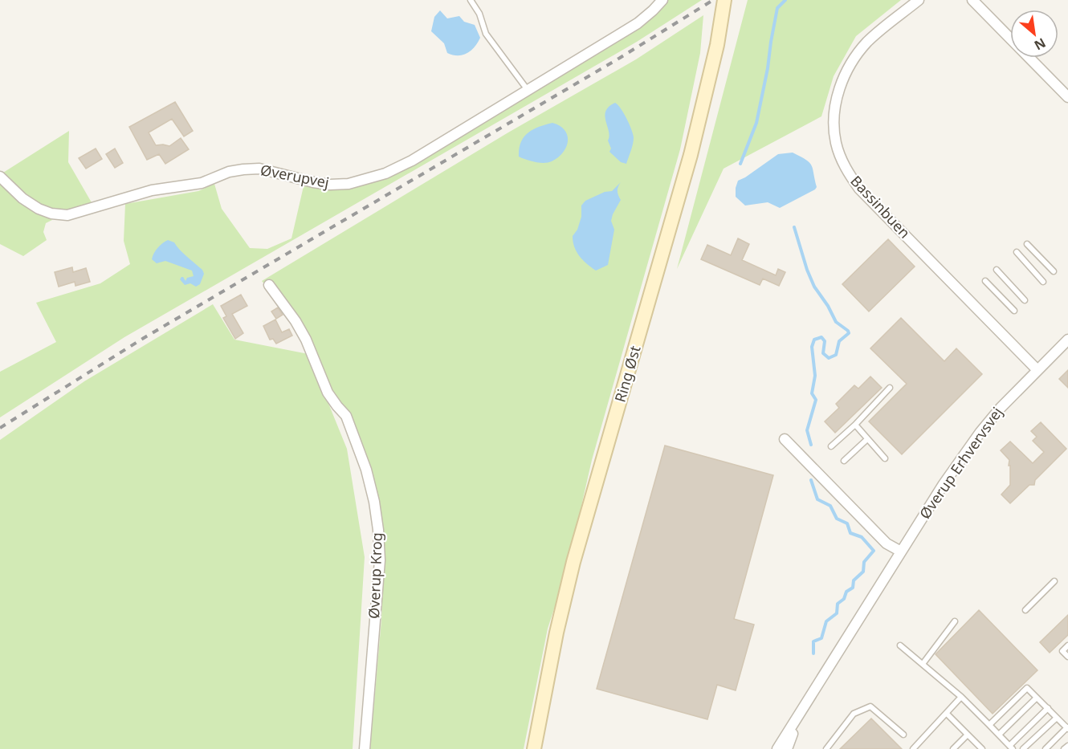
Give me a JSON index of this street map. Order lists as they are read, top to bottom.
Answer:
{
  "streets": {
    "main road": ["Ring Øst"],
    "street": [
      "Øverupvej",
      "Bassinbuen",
      "Øverup Erhvervsvej",
      "Øverup Krog"
    ]
  },
  "crossings": [
    ["Bassinbuen", "Øverup Erhvervsvej"]
  ],
  "north": "bottom right"
}
